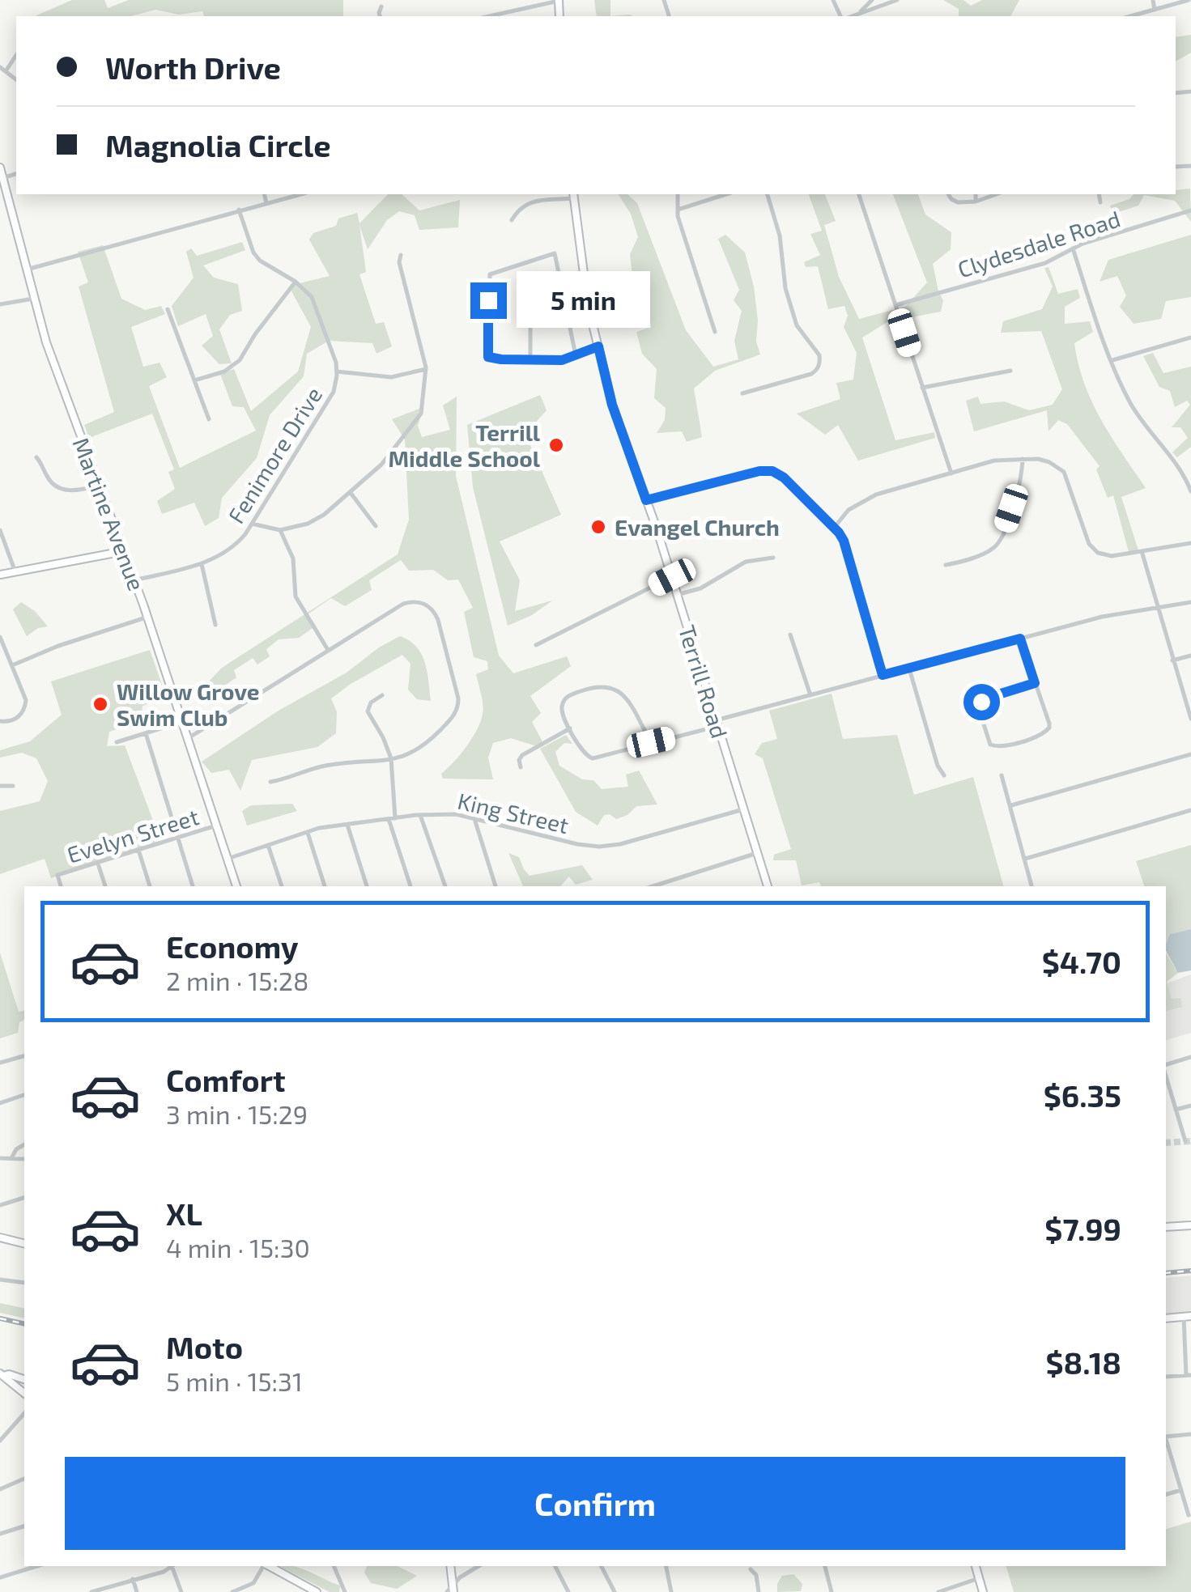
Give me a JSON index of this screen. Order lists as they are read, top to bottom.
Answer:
{
  "streets": {
    "street": [
      "Clydesdale Road",
      "Fenimore Drive",
      "Martine Avenue",
      "Terrill Road",
      "King Street",
      "Evelyn Street"
    ]
  },
  "crossings": [
    ["Fenimore Drive", "Martine Avenue"],
    ["Martine Avenue", "King Street"],
    ["Martine Avenue", "Evelyn Street"],
    ["Terrill Road", "King Street"]
  ],
  "places": ["Terrill Middle School", "Evangel Church", "Willow Grove Swim Club"],
  "page": {
    "banner": ["Worth Drive", "Magnolia Circle"],
    "bubble": "5 min",
    "list": [
      {
        "name": "Economy",
        "note": "2 min · 15:28",
        "value": "$4.70"
      },
      {
        "name": "Comfort",
        "note": "3 min · 15:29",
        "value": "$6.35"
      },
      {
        "name": "XL",
        "note": "4 min · 15:30",
        "value": "$7.99"
      },
      {
        "name": "Moto",
        "note": "5 min · 15:31",
        "value": "$8.18"
      }
    ],
    "buttons": "Confirm"
  }
}
